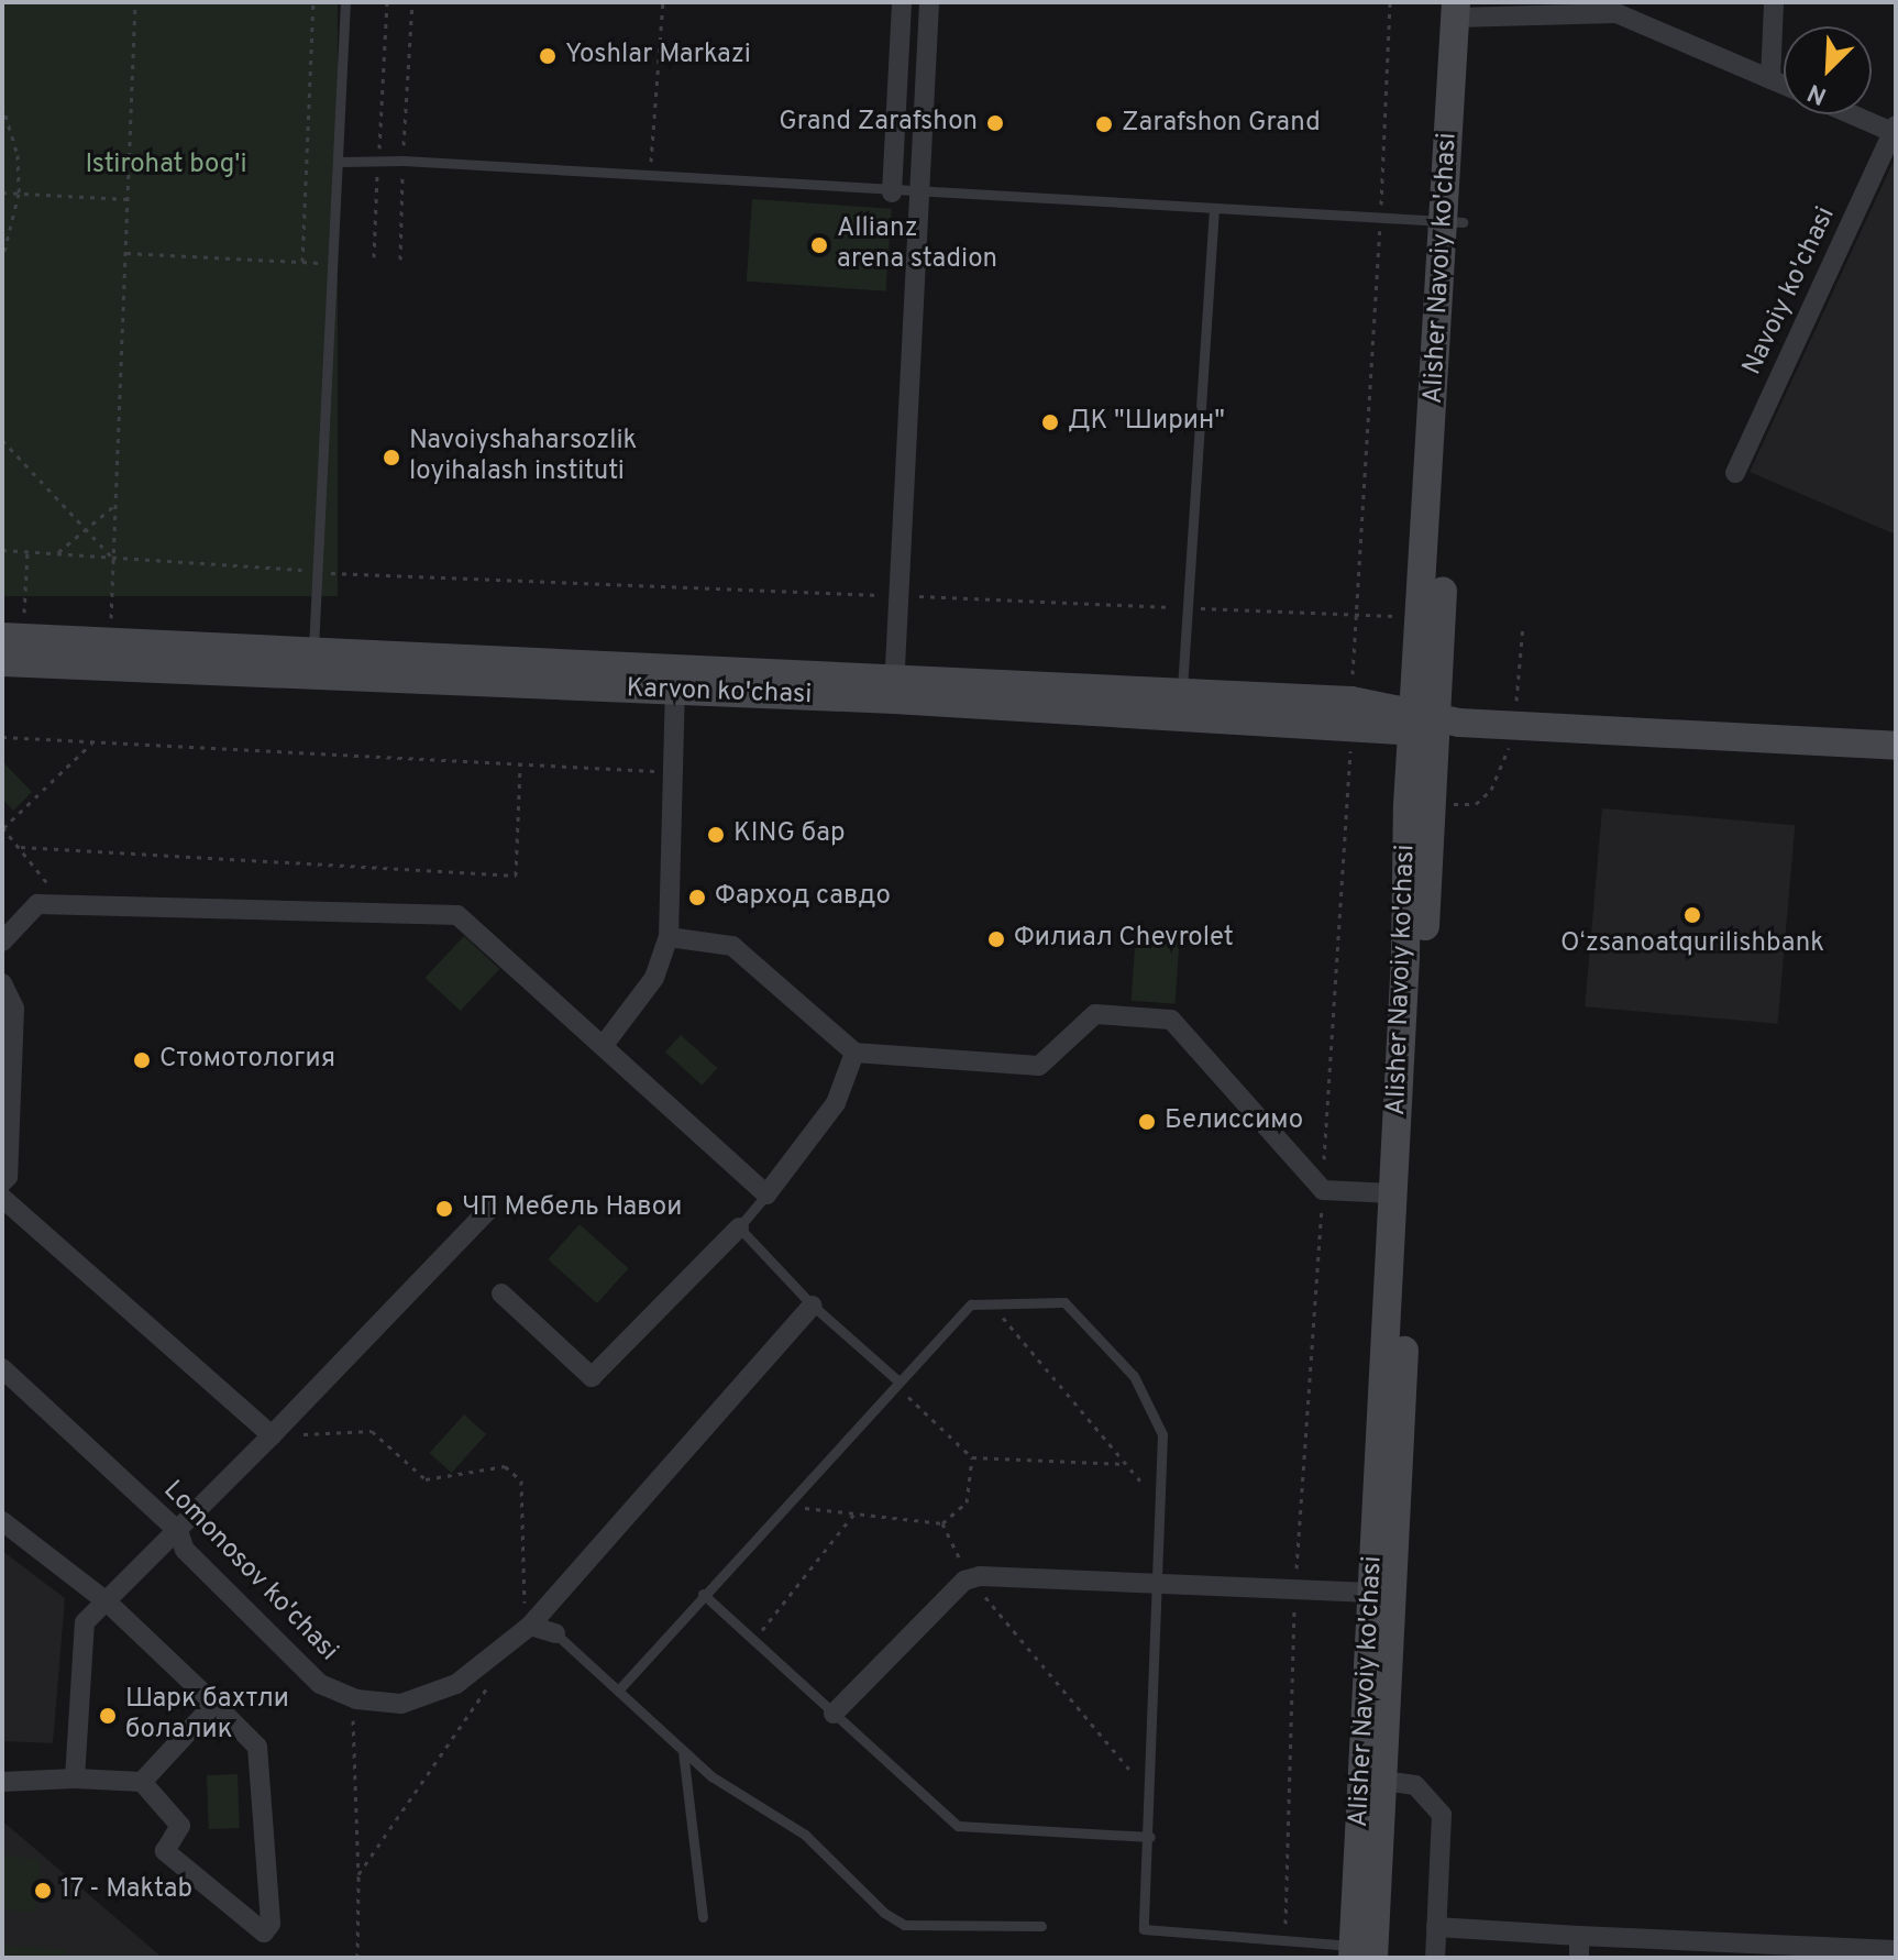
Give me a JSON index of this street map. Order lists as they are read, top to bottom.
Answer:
{
  "streets": {
    "main road": ["Alisher Navoiy ko'chasi", "Karvon ko'chasi"],
    "street": ["Navoiy ko'chasi", "Lomonosov ko'chasi"]
  },
  "crossings": [
    ["Alisher Navoiy ko'chasi", "Karvon ko'chasi"]
  ],
  "parks": ["Istirohat bog'i"],
  "places": [
    "Yoshlar Markazi",
    "Grand Zarafshon",
    "Zarafshon Grand",
    "Allianz arena stadion",
    "ДК \"Ширин\"",
    "Navoiyshaharsozlik loyihalash instituti",
    "KING бар",
    "Фарход савдо",
    "Oʻzsanoatqurilishbank",
    "Филиал Chevrolet",
    "Стомотология",
    "Белиссимо",
    "ЧП Мебель Навои",
    "Шарк бахтли болалик",
    "17 - Maktab"
  ],
  "north": "bottom left"
}
